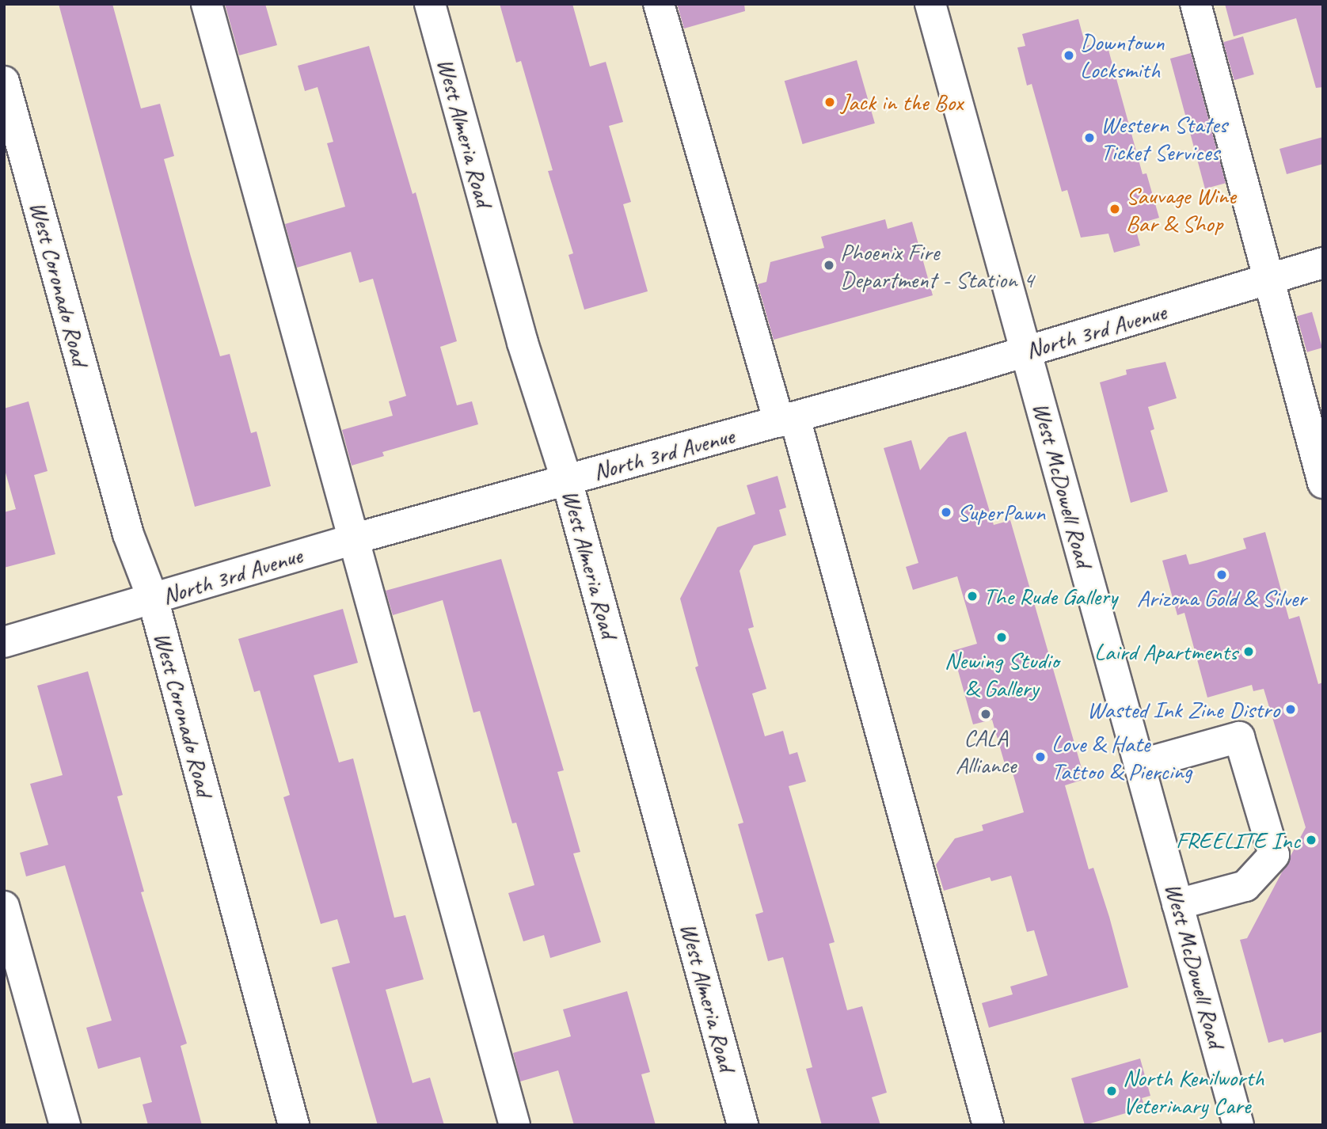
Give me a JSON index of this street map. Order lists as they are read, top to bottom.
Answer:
{
  "streets": {
    "street": [
      "West Almeria Road",
      "West Coronado Road",
      "North 3rd Avenue",
      "West McDowell Road"
    ]
  },
  "crossings": [
    ["West Almeria Road", "North 3rd Avenue"],
    ["West Coronado Road", "North 3rd Avenue"],
    ["North 3rd Avenue", "West McDowell Road"]
  ],
  "places": [
    "Downtown Locksmith",
    "Jack in the Box",
    "Western States Ticket Services",
    "Sauvage Wine Bar & Shop",
    "Phoenix Fire Department - Station 4",
    "SuperPawn",
    "Arizona Gold & Silver",
    "The Rude Gallery",
    "Newing Studio & Gallery",
    "Laird Apartments",
    "Wasted Ink Zine Distro",
    "CALA Alliance",
    "Love & Hate Tattoo & Piercing",
    "FREELITE Inc",
    "North Kenilworth Veterinary Care"
  ]
}
